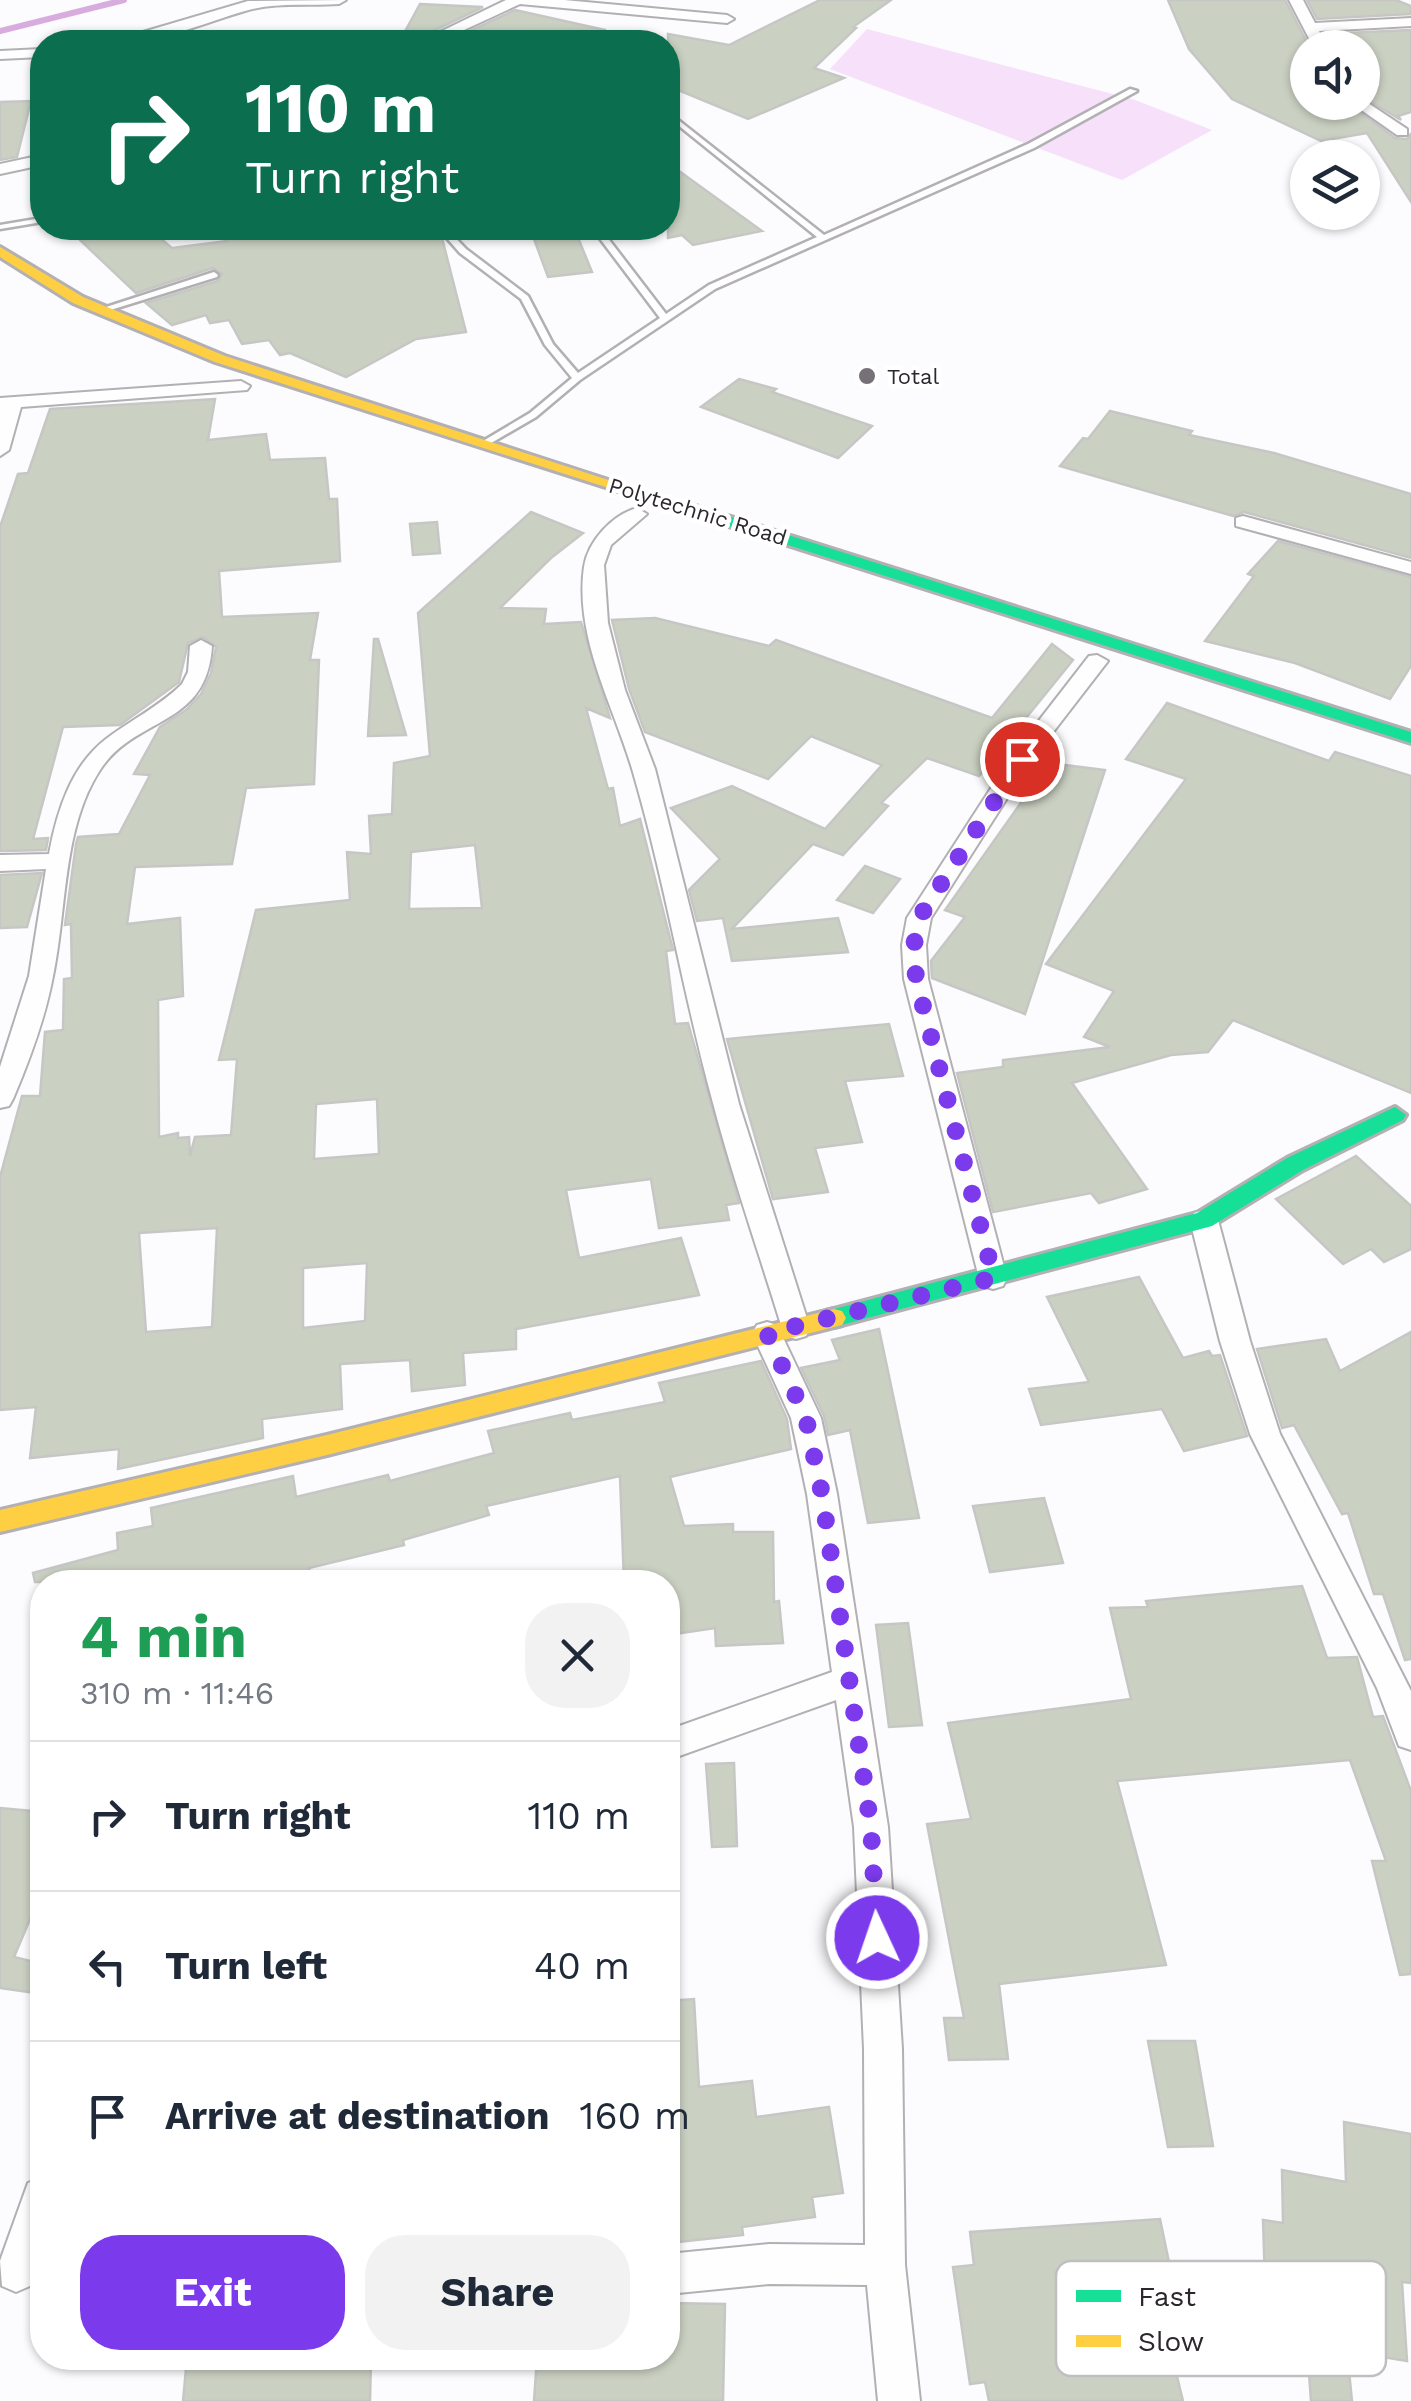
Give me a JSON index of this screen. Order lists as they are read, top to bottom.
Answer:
{
  "streets": {
    "main road": ["Polytechnic Road"]
  },
  "places": ["Total"],
  "legend": ["Fast", "Slow"],
  "page": {
    "turn": ["110 m", "Turn right"],
    "heading": ["4 min", "310 m · 11:46"],
    "list": [
      {
        "name": "Turn right",
        "value": "110 m"
      },
      {
        "name": "Turn left",
        "value": "40 m"
      },
      {
        "name": "Arrive at destination",
        "value": "160 m"
      }
    ],
    "buttons": ["Exit", "Share"]
  }
}
